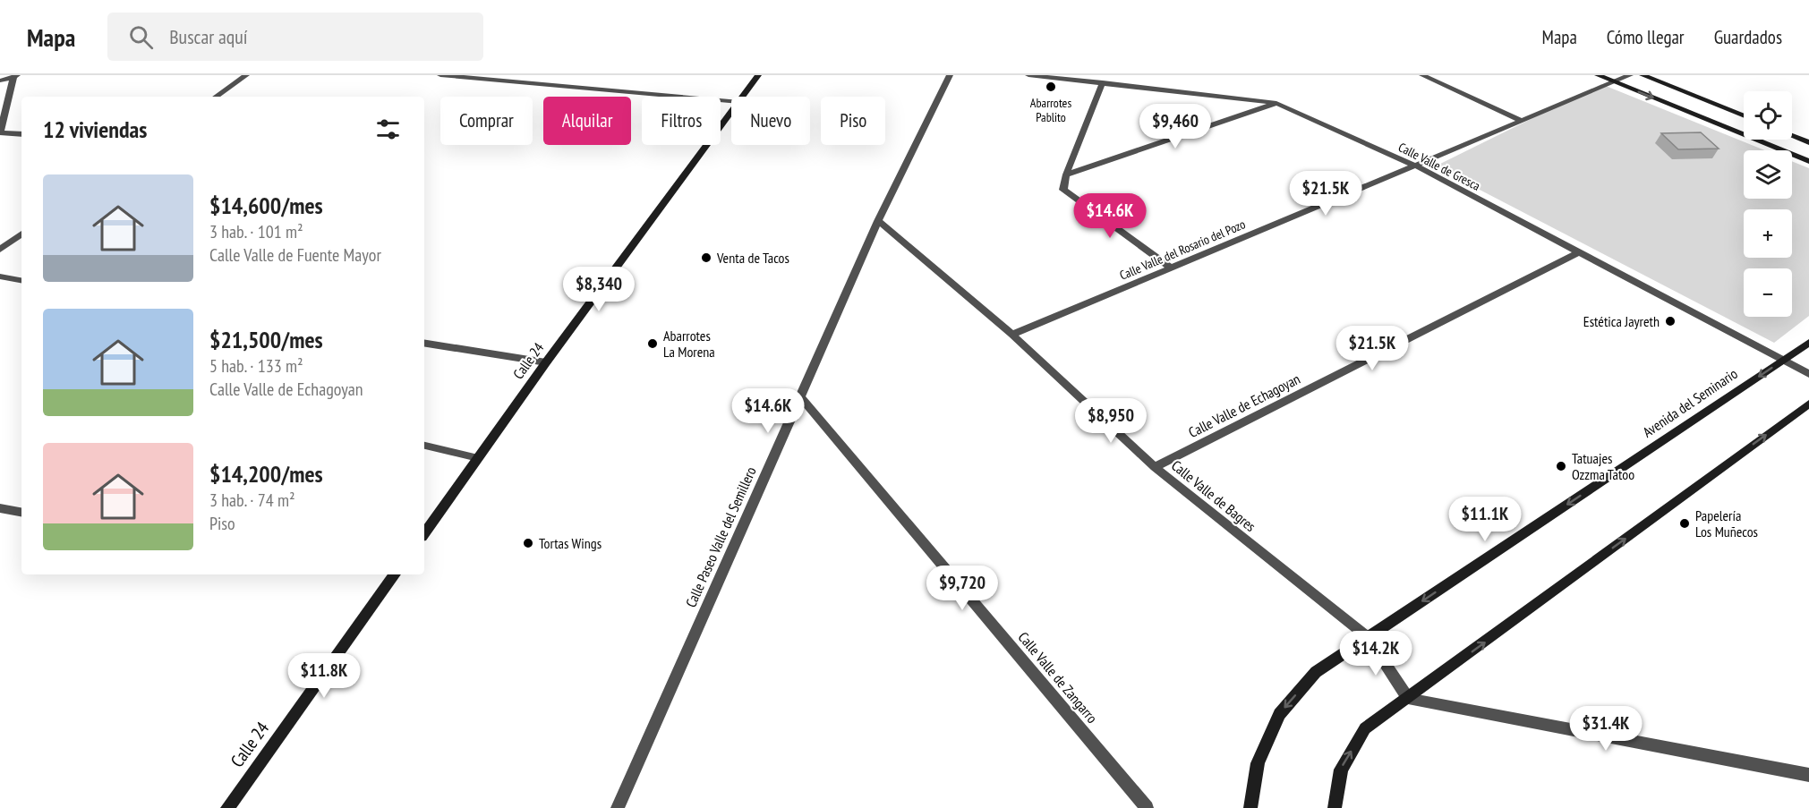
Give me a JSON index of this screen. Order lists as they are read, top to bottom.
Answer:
{
  "streets": {
    "street": [
      "Calle Valle de Gresca",
      "Calle Valle del Rosario del Pozo",
      "Calle 24",
      "Avenida del Seminario",
      "Calle Valle de Echagoyan",
      "Calle Valle de Bagres",
      "Calle Paseo Valle del Semillero",
      "Calle Valle de Zangarro"
    ]
  },
  "crossings": [
    ["Calle Valle de Gresca", "Calle Valle del Rosario del Pozo"],
    ["Calle Valle de Gresca", "Avenida del Seminario"],
    ["Calle Valle de Gresca", "Calle Valle de Echagoyan"],
    ["Calle Valle del Rosario del Pozo", "Calle Valle de Bagres"],
    ["Avenida del Seminario", "Calle Valle de Bagres"],
    ["Calle Valle de Echagoyan", "Calle Valle de Bagres"],
    ["Calle Valle de Bagres", "Calle Paseo Valle del Semillero"],
    ["Calle Paseo Valle del Semillero", "Calle Valle de Zangarro"]
  ],
  "places": [
    "Abarrotes Pablito",
    "Venta de Tacos",
    "Estética Jayreth",
    "Abarrotes La Morena",
    "Tatuajes Ozzma Tatoo",
    "Papelería Los Muñecos",
    "Tortas Wings"
  ],
  "page": {
    "header": "Mapa",
    "search": "Buscar aquí",
    "nav": ["Mapa", "Cómo llegar", "Guardados"],
    "map_buttons": ["+", "−"],
    "chip": [
      "Comprar",
      "Alquilar",
      "Filtros",
      "Nuevo",
      "Piso"
    ],
    "heading": "12 viviendas",
    "price": [
      "$9,460",
      "$21.5K",
      "$14.6K",
      "$8,340",
      "$21.5K",
      "$14.6K",
      "$8,950",
      "$11.1K",
      "$9,720",
      "$14.2K",
      "$11.8K",
      "$31.4K"
    ],
    "list": [
      {
        "name": "$14,600/mes",
        "note": "3 hab. · 101 m² · Calle Valle de Fuente Mayor"
      },
      {
        "name": "$21,500/mes",
        "note": "5 hab. · 133 m² · Calle Valle de Echagoyan"
      },
      {
        "name": "$14,200/mes",
        "note": "3 hab. · 74 m² · Piso"
      }
    ]
  }
}
